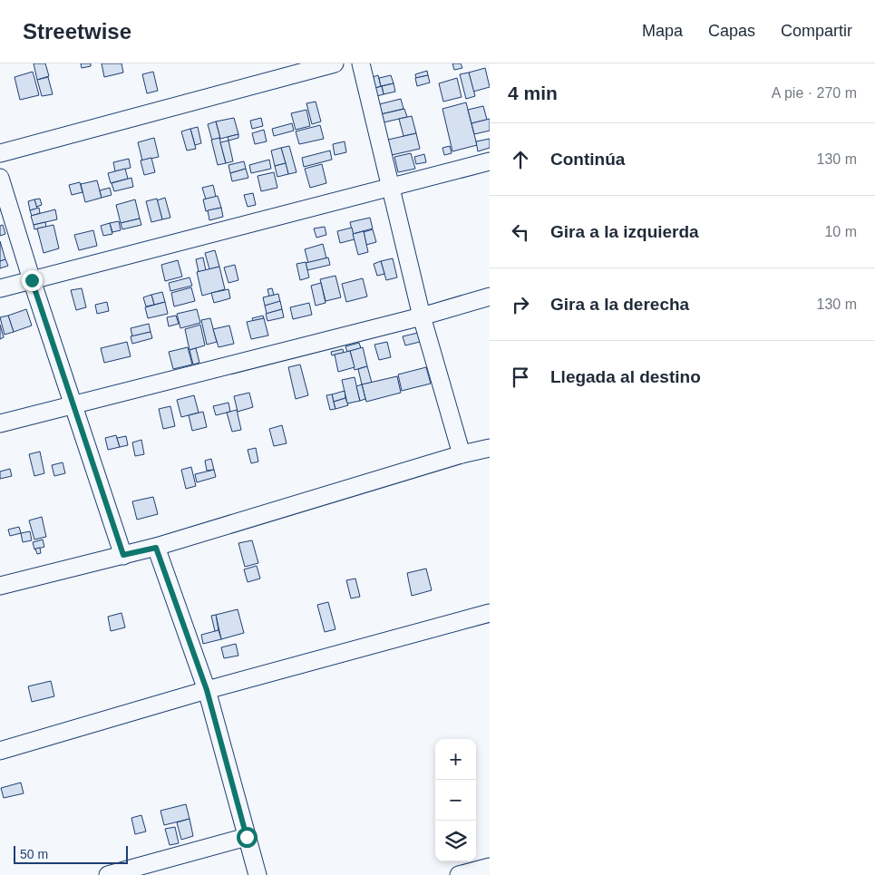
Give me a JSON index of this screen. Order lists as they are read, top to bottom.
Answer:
{
  "scale_bar": "50 m",
  "page": {
    "header": "Streetwise",
    "nav": ["Mapa", "Capas", "Compartir"],
    "heading": ["4 min", "A pie · 270 m"],
    "list": [
      ["Continúa", "130 m"],
      ["Gira a la izquierda", "10 m"],
      ["Gira a la derecha", "130 m"],
      "Llegada al destino"
    ],
    "map_buttons": ["+", "−"],
    "scale": "50 m"
  }
}
